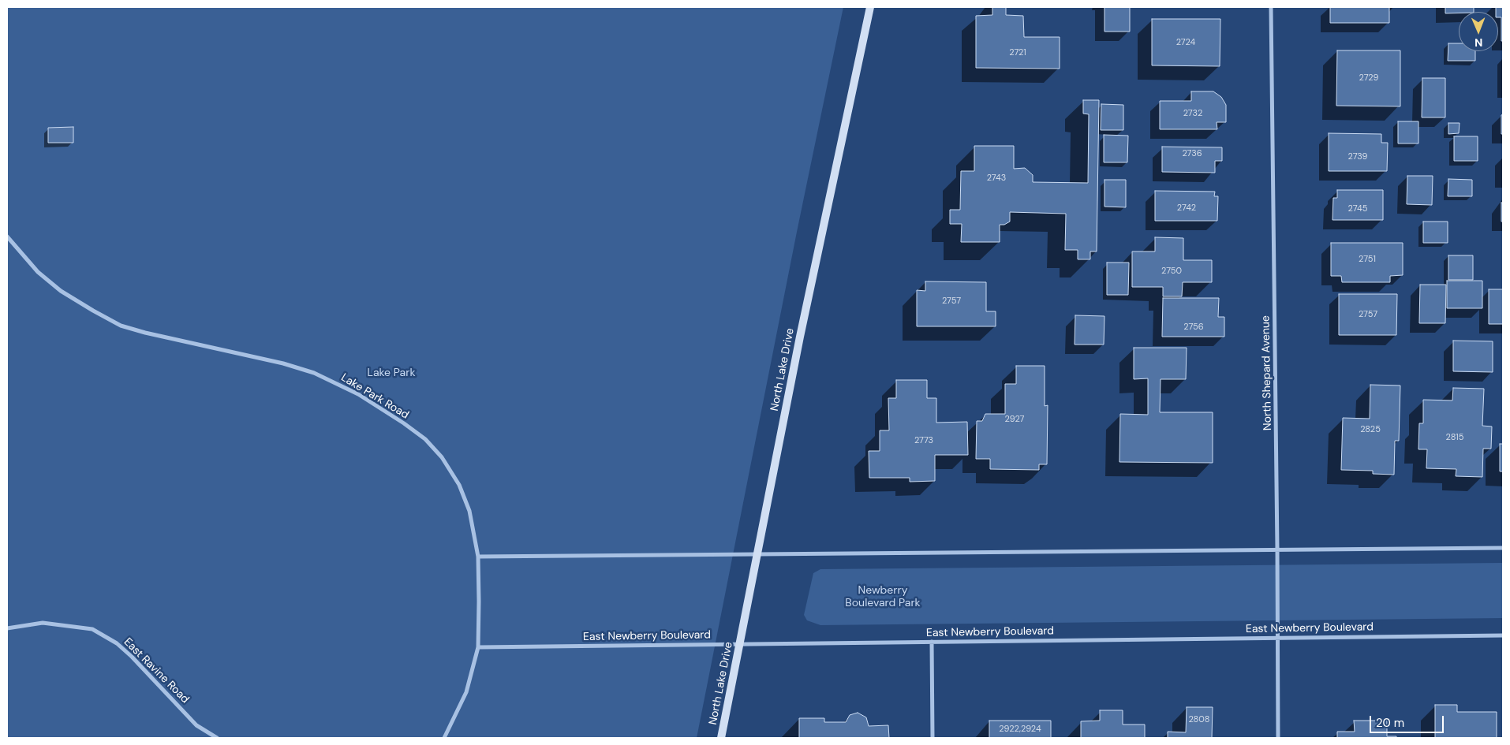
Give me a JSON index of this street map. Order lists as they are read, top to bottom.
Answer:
{
  "streets": {
    "main road": ["North Lake Drive"],
    "street": [
      "North Shepard Avenue",
      "Lake Park Road",
      "East Newberry Boulevard",
      "East Ravine Road"
    ]
  },
  "crossings": [
    ["North Lake Drive", "East Newberry Boulevard"],
    ["North Shepard Avenue", "East Newberry Boulevard"],
    ["Lake Park Road", "East Newberry Boulevard"]
  ],
  "parks": ["Lake Park", "Newberry Boulevard Park"],
  "house_numbers": [
    "2724",
    "2721",
    "2729",
    "2732",
    "2736",
    "2739",
    "2743",
    "2742",
    "2745",
    "2751",
    "2750",
    "2757",
    "2757",
    "2756",
    "2927",
    "2825",
    "2815",
    "2773",
    "2808",
    "2922,2924"
  ],
  "scale_bar": "20 m",
  "north": "bottom"
}
